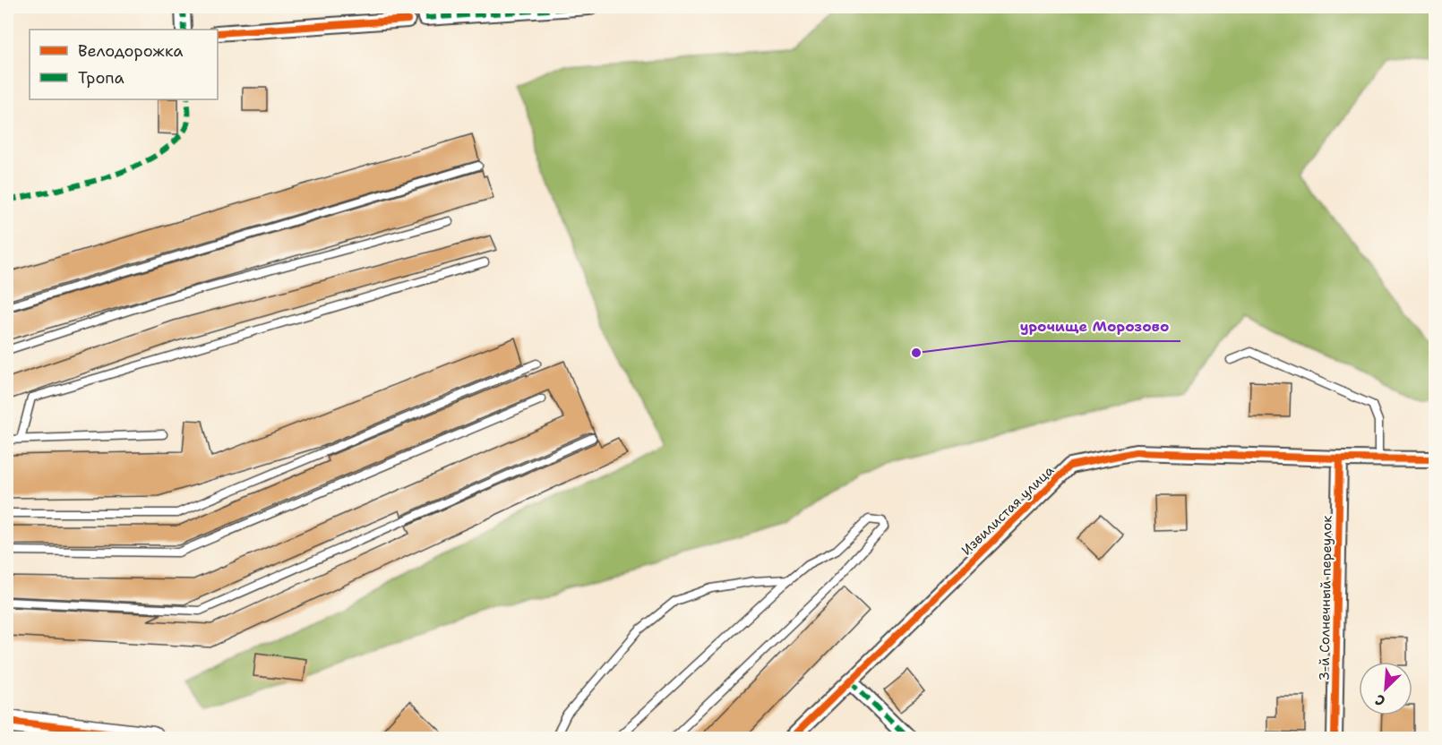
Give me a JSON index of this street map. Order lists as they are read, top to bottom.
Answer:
{
  "streets": {
    "street": ["Извилистая улица", "3-й Солнечный переулок"]
  },
  "crossings": [
    ["Извилистая улица", "3-й Солнечный переулок"]
  ],
  "places": ["урочище Морозово"],
  "legend": ["Велодорожка", "Тропа"],
  "north": "bottom left"
}
